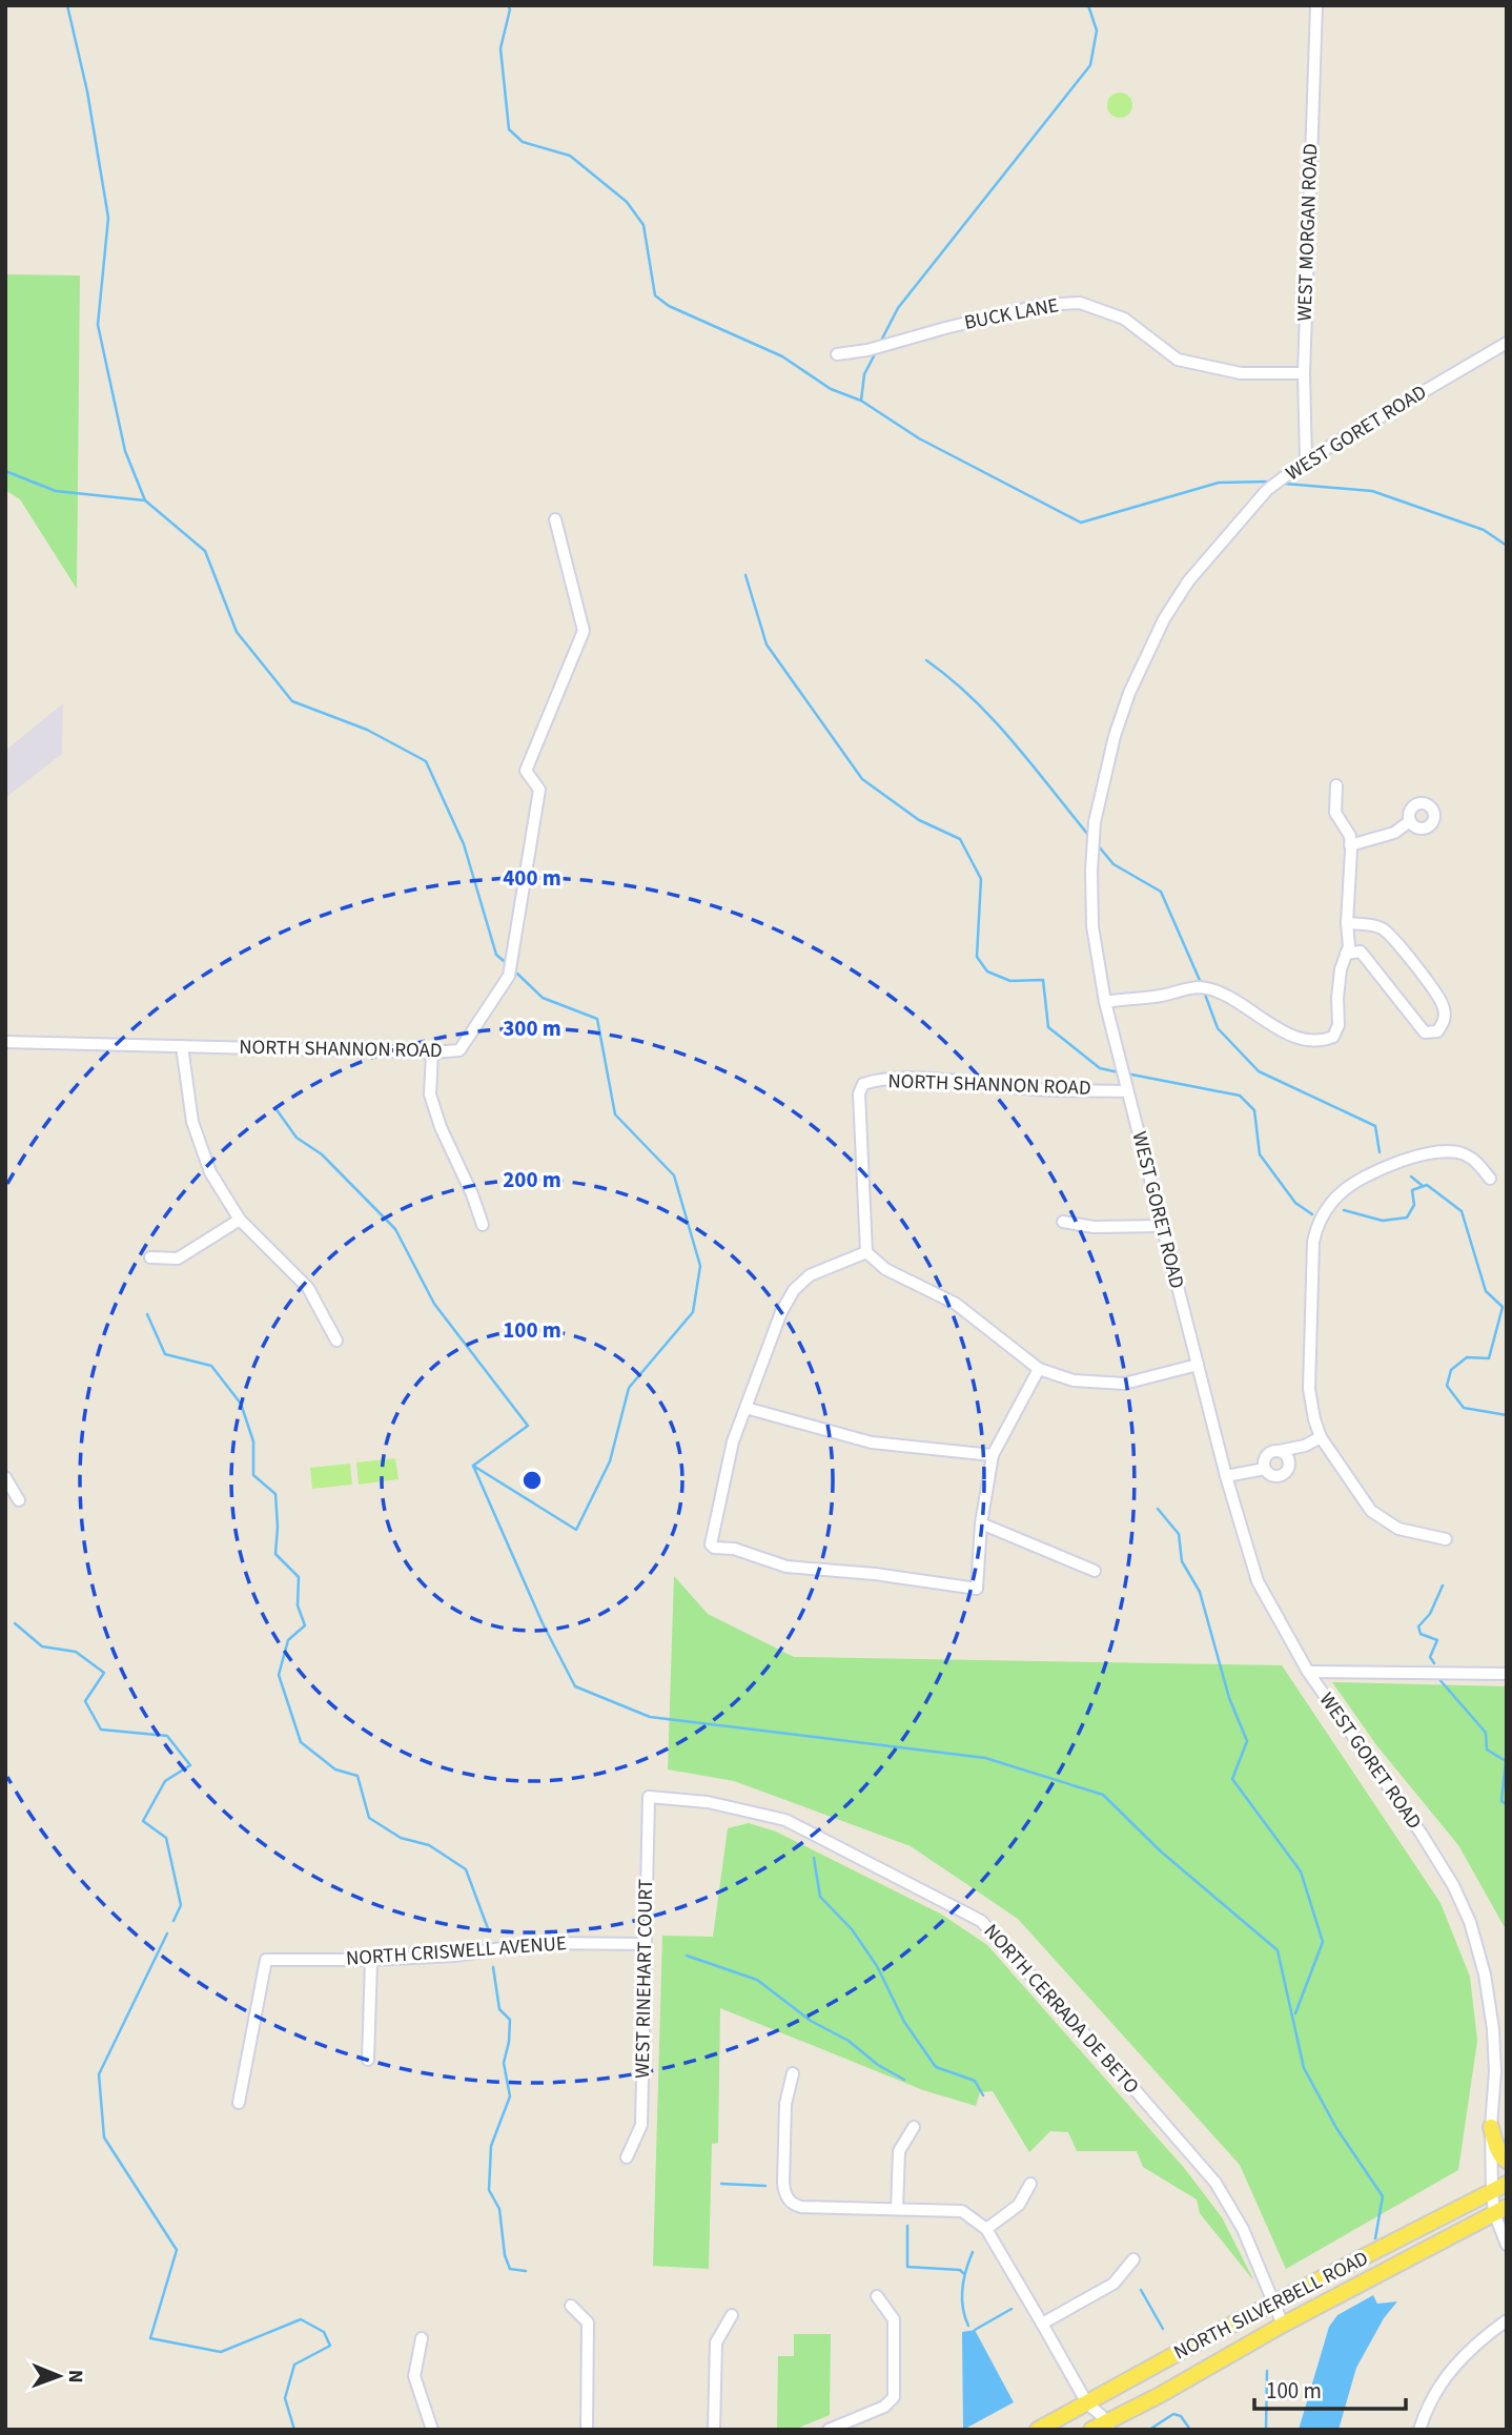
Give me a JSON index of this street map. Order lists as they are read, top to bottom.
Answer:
{
  "streets": {
    "main road": ["NORTH SILVERBELL ROAD"],
    "street": [
      "WEST MORGAN ROAD",
      "BUCK LANE",
      "WEST GORET ROAD",
      "NORTH SHANNON ROAD",
      "NORTH CRISWELL AVENUE",
      "WEST RINEHART COURT",
      "NORTH CERRADA DE BETO"
    ]
  },
  "crossings": [
    ["WEST MORGAN ROAD", "BUCK LANE"],
    ["WEST MORGAN ROAD", "WEST GORET ROAD"],
    ["WEST GORET ROAD", "NORTH SHANNON ROAD"],
    ["WEST GORET ROAD", "NORTH SILVERBELL ROAD"],
    ["NORTH CRISWELL AVENUE", "WEST RINEHART COURT"],
    ["WEST RINEHART COURT", "NORTH CERRADA DE BETO"],
    ["NORTH CERRADA DE BETO", "NORTH SILVERBELL ROAD"]
  ],
  "scale_bar": "100 m",
  "north": "right",
  "rings": [
    "400 m",
    "300 m",
    "200 m",
    "100 m"
  ]
}
